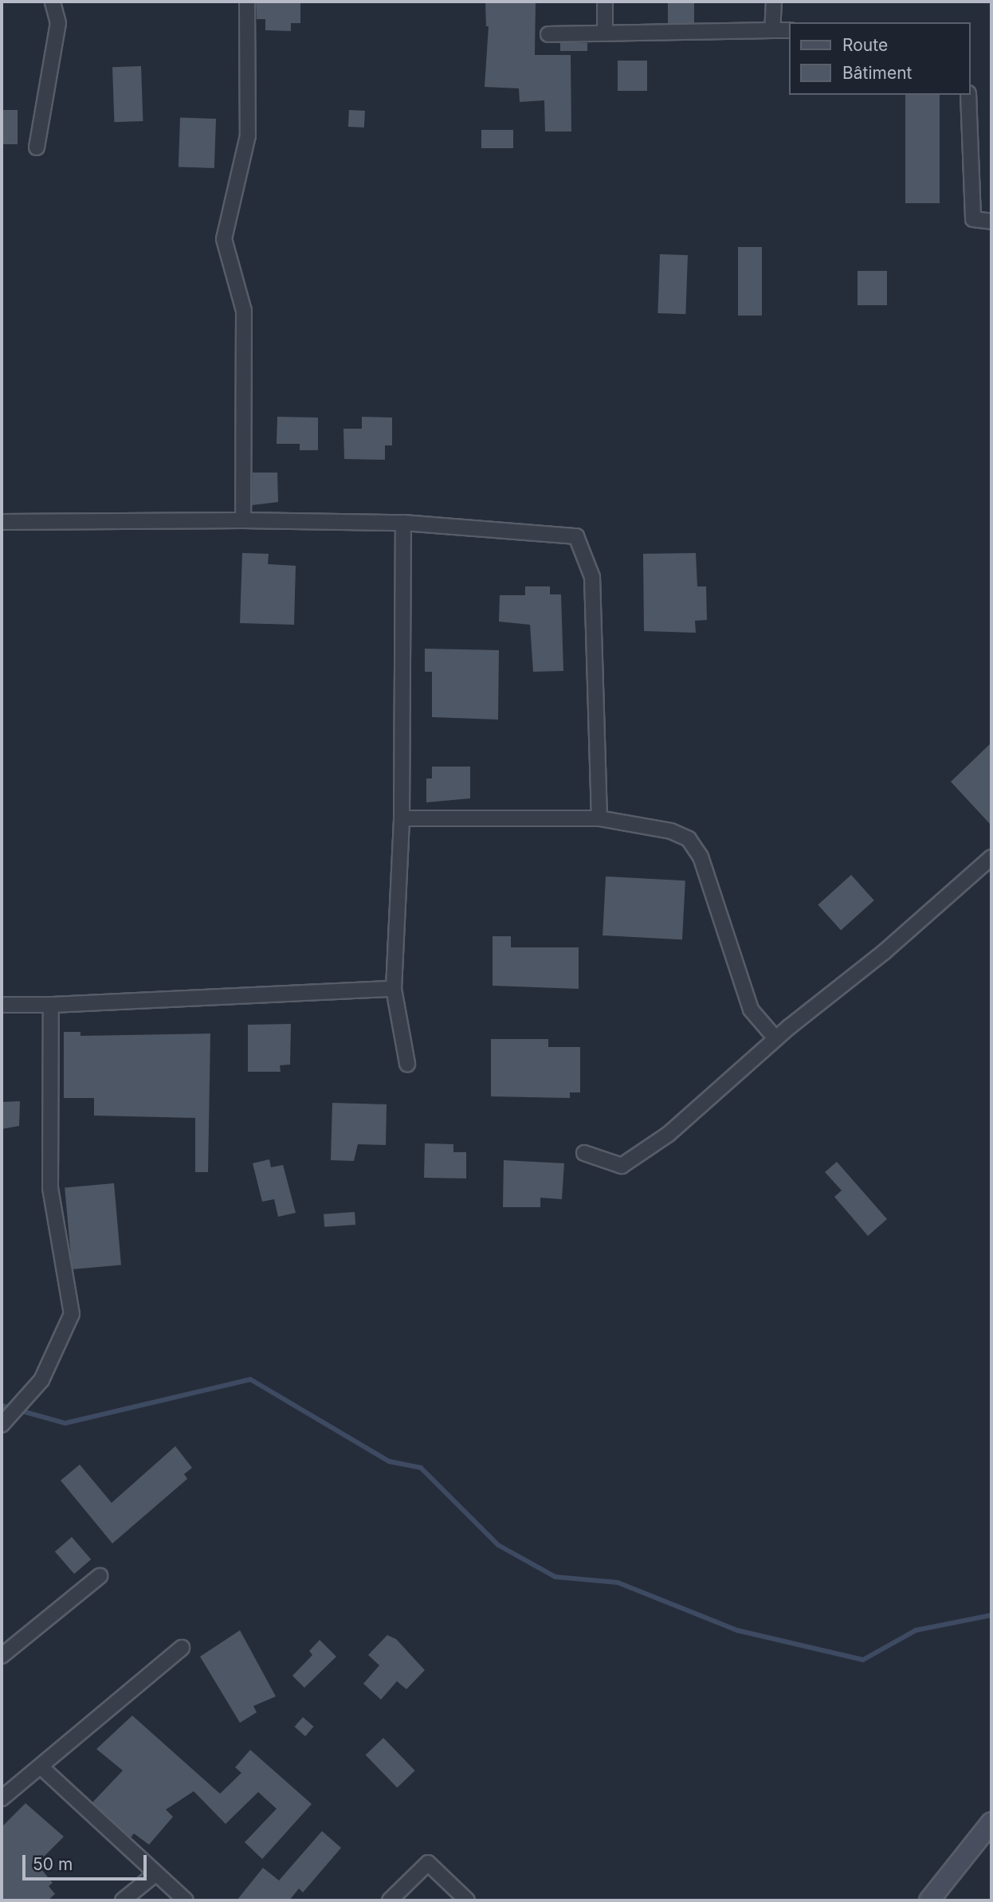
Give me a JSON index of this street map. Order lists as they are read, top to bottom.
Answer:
{
  "legend": ["Route", "Bâtiment"],
  "scale_bar": "50 m"
}
